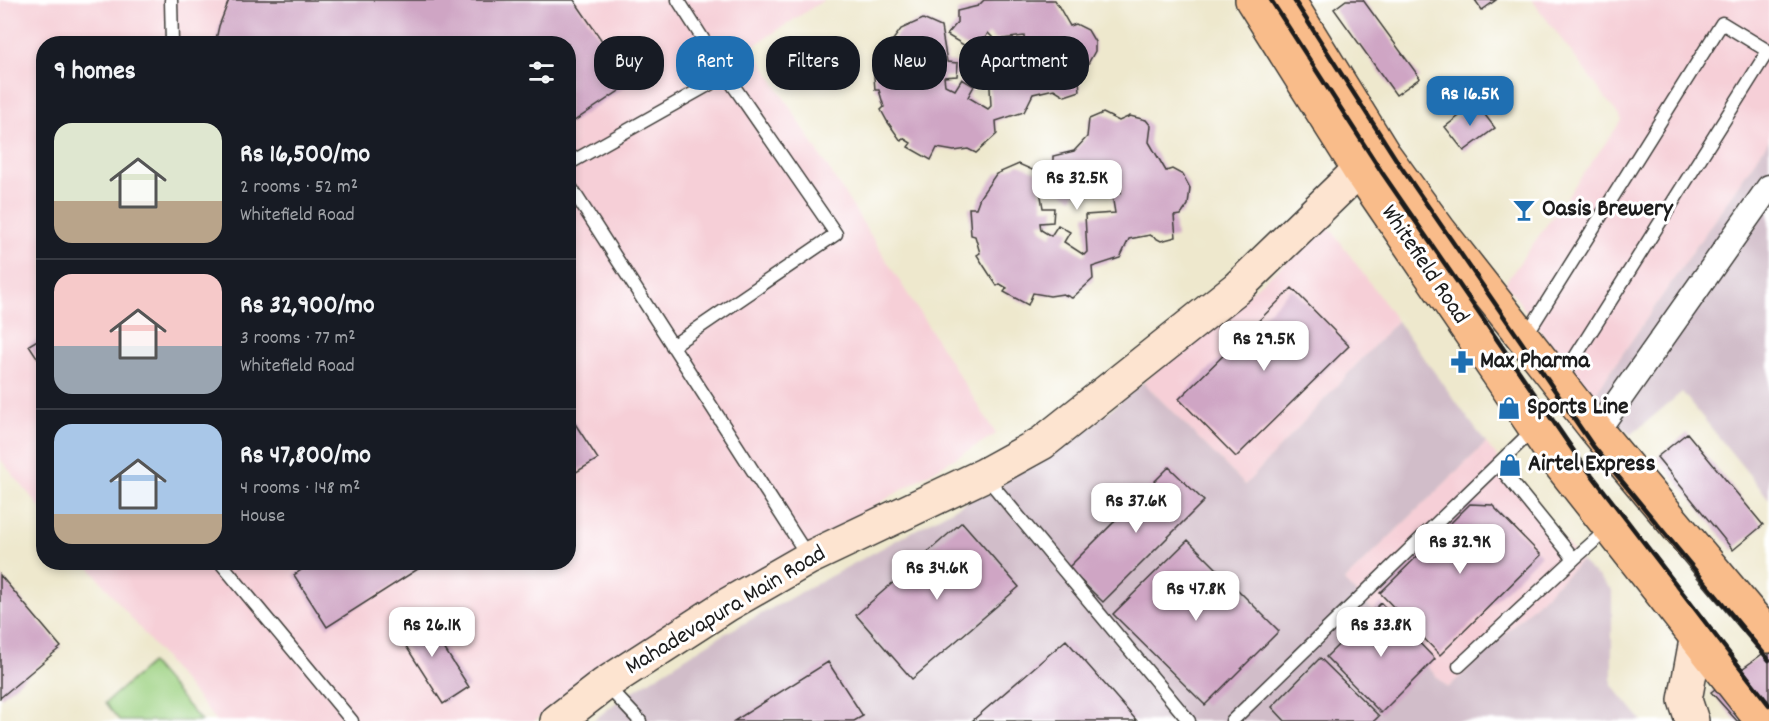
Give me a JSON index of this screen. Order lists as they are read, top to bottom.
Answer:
{
  "streets": {
    "main road": ["Whitefield Road"],
    "street": ["Mahadevapura Main Road"]
  },
  "crossings": [
    ["Whitefield Road", "Mahadevapura Main Road"]
  ],
  "places": {
    "bar": ["Oasis Brewery"],
    "pharmacy": ["Max Pharma"],
    "shop": ["Sports Line", "Airtel Express"]
  },
  "page": {
    "chip": [
      "Buy",
      "Rent",
      "Filters",
      "New",
      "Apartment"
    ],
    "heading": "9 homes",
    "price": [
      "Rs 16.5K",
      "Rs 32.5K",
      "Rs 29.5K",
      "Rs 37.6K",
      "Rs 32.9K",
      "Rs 34.6K",
      "Rs 47.8K",
      "Rs 26.1K",
      "Rs 33.8K"
    ],
    "list": [
      {
        "name": "Rs 16,500/mo",
        "note": "2 rooms · 52 m² · Whitefield Road"
      },
      {
        "name": "Rs 32,900/mo",
        "note": "3 rooms · 77 m² · Whitefield Road"
      },
      {
        "name": "Rs 47,800/mo",
        "note": "4 rooms · 148 m² · House"
      }
    ]
  }
}
